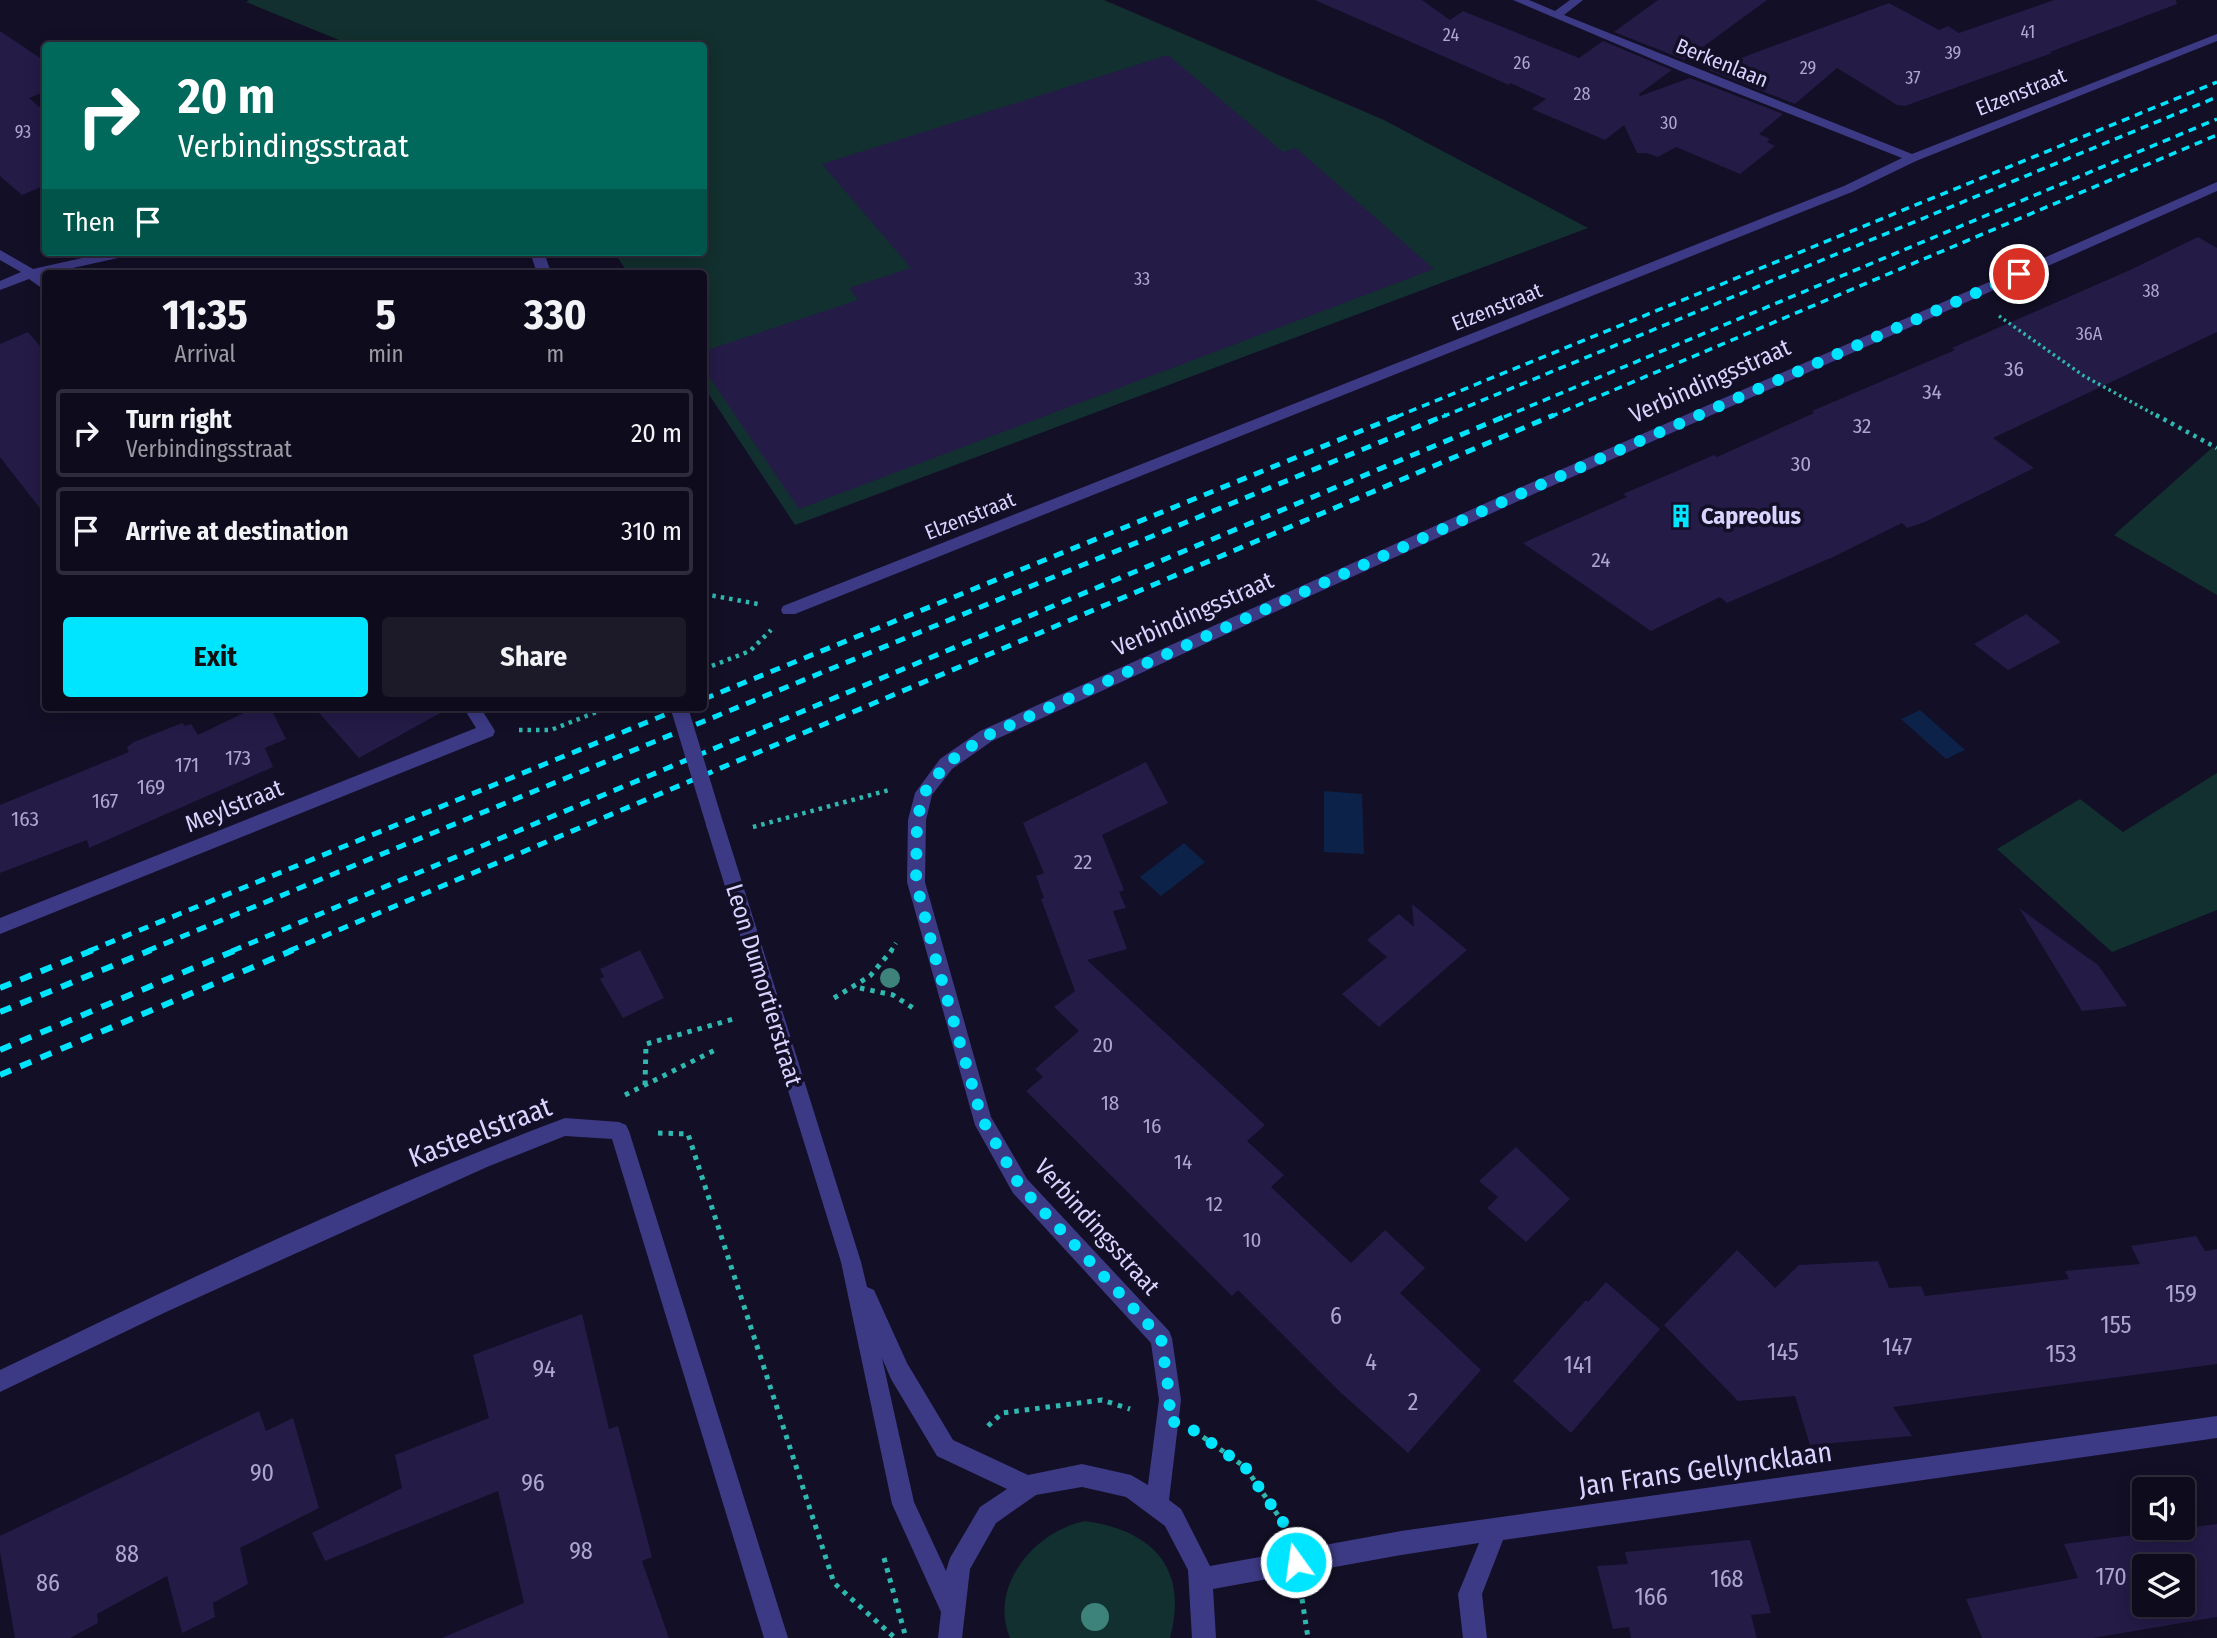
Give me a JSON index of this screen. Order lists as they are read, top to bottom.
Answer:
{
  "streets": {
    "street": [
      "Berkenlaan",
      "Elzenstraat",
      "Verbindingsstraat",
      "Meylstraat",
      "Leon Dumortierstraat",
      "Kasteelstraat",
      "Jan Frans Gellyncklaan"
    ]
  },
  "crossings": [
    ["Berkenlaan", "Elzenstraat"]
  ],
  "places": {
    "building": ["Capreolus"]
  },
  "house_numbers": [
    "41",
    "24",
    "39",
    "26",
    "29",
    "37",
    "28",
    "30",
    "93",
    "33",
    "38",
    "36A",
    "36",
    "34",
    "32",
    "30",
    "24",
    "173",
    "171",
    "169",
    "167",
    "163",
    "22",
    "20",
    "18",
    "16",
    "14",
    "12",
    "10",
    "159",
    "6",
    "155",
    "147",
    "145",
    "153",
    "4",
    "141",
    "94",
    "2",
    "90",
    "96",
    "98",
    "88",
    "170",
    "168",
    "86",
    "166"
  ],
  "page": {
    "turn": ["20 m", "Verbindingsstraat"],
    "then": "Then",
    "eta": [
      "11:35",
      "Arrival",
      "5",
      "min",
      "330",
      "m"
    ],
    "list": [
      {
        "name": "Turn right",
        "note": "Verbindingsstraat",
        "value": "20 m"
      },
      {
        "name": "Arrive at destination",
        "value": "310 m"
      }
    ],
    "buttons": ["Exit", "Share"]
  }
}
